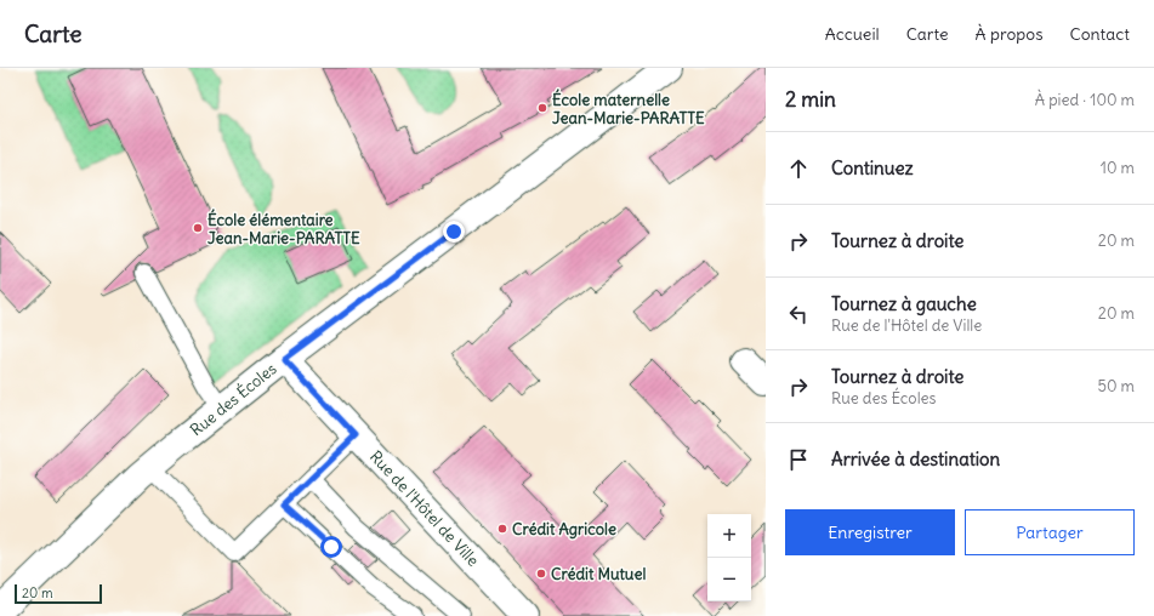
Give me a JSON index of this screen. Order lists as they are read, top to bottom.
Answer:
{
  "streets": {
    "street": ["Rue des Écoles", "Rue de l'Hôtel de Ville"]
  },
  "crossings": [
    ["Rue des Écoles", "Rue de l'Hôtel de Ville"]
  ],
  "places": [
    "École maternelle Jean-Marie-PARATTE",
    "École élémentaire Jean-Marie-PARATTE",
    "Crédit Agricole",
    "Crédit Mutuel"
  ],
  "scale_bar": "20 m",
  "page": {
    "header": "Carte",
    "nav": [
      "Accueil",
      "Carte",
      "À propos",
      "Contact"
    ],
    "heading": ["2 min", "À pied · 100 m"],
    "list": [
      ["Continuez", "10 m"],
      ["Tournez à droite", "20 m"],
      ["Tournez à gauche", "Rue de l'Hôtel de Ville", "20 m"],
      ["Tournez à droite", "Rue des Écoles", "50 m"],
      "Arrivée à destination"
    ],
    "buttons": ["Enregistrer", "Partager"],
    "map_buttons": ["+", "−"],
    "scale": "20 m"
  }
}
